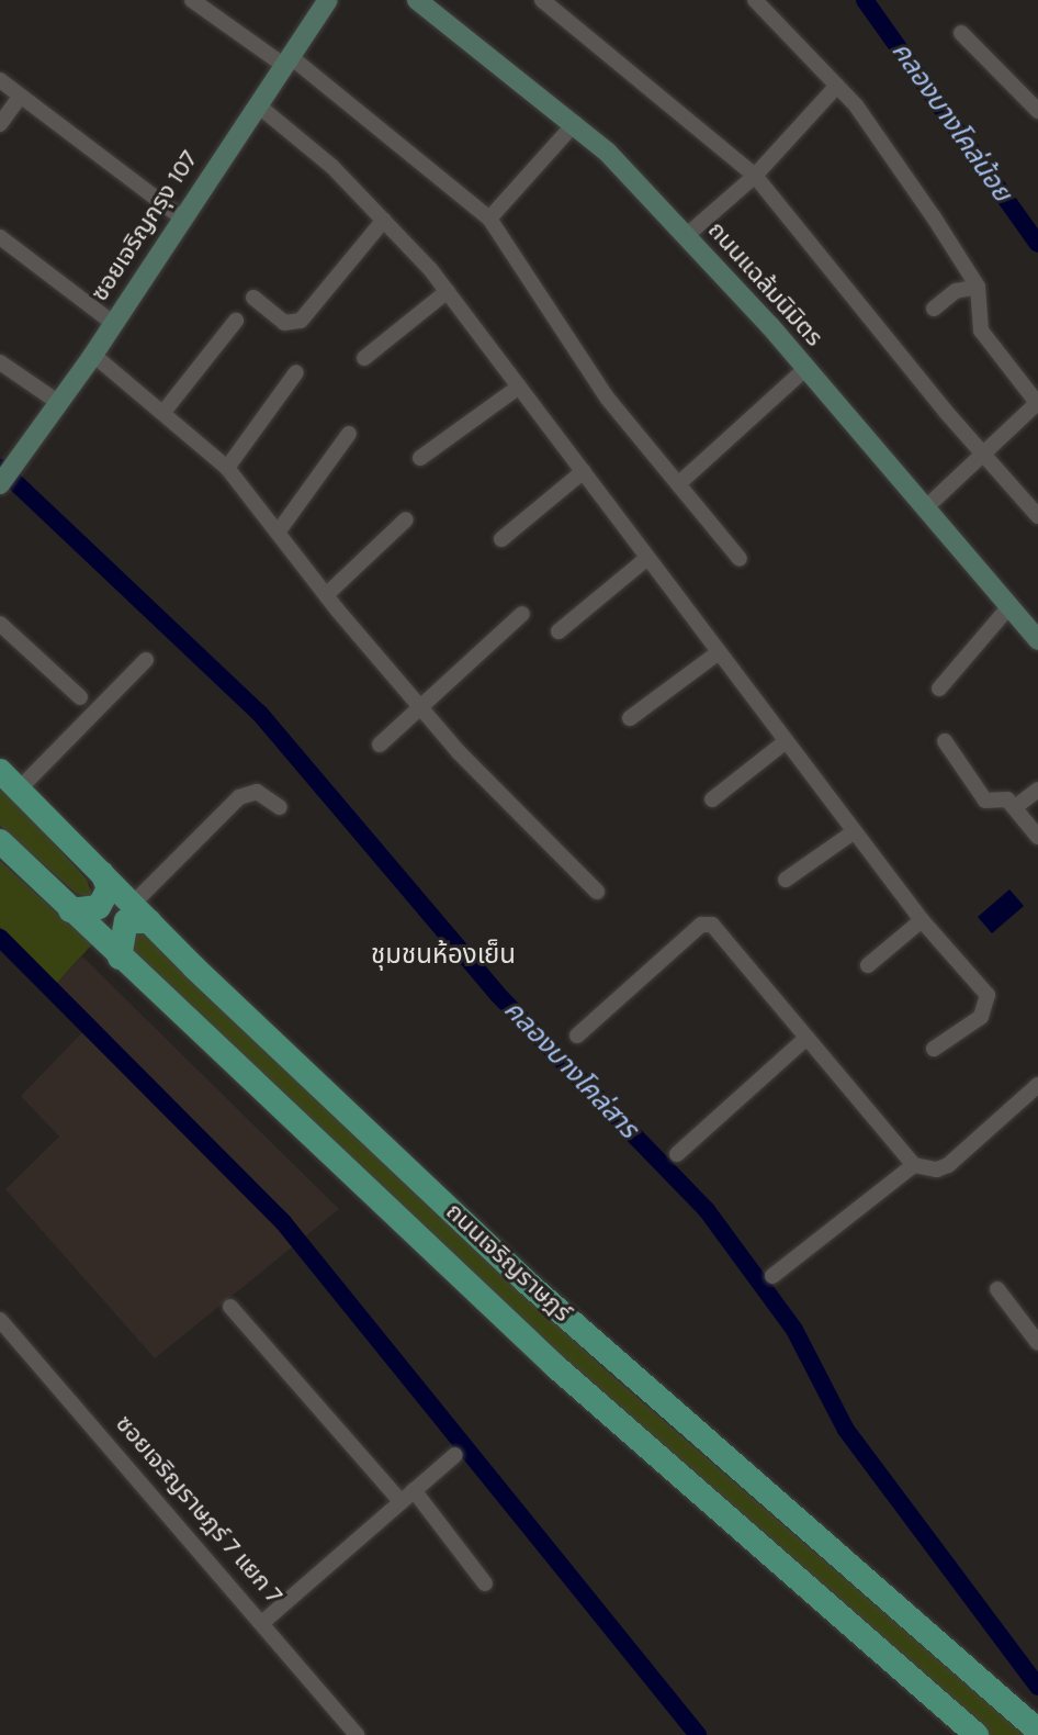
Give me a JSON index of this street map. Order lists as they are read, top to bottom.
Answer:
{
  "streets": {
    "main road": ["ถนนเจริญราษฎร์"],
    "street": ["ซอยเจริญกรุง 107", "ถนนแฉล้มนิมิตร", "ซอยเจริญราษฎร์ 7 แยก 7"]
  },
  "districts": ["ชุมชนห้องเย็น"],
  "water": ["คลองบางโคล่น้อย", "คลองบางโคล่สาร"]
}
